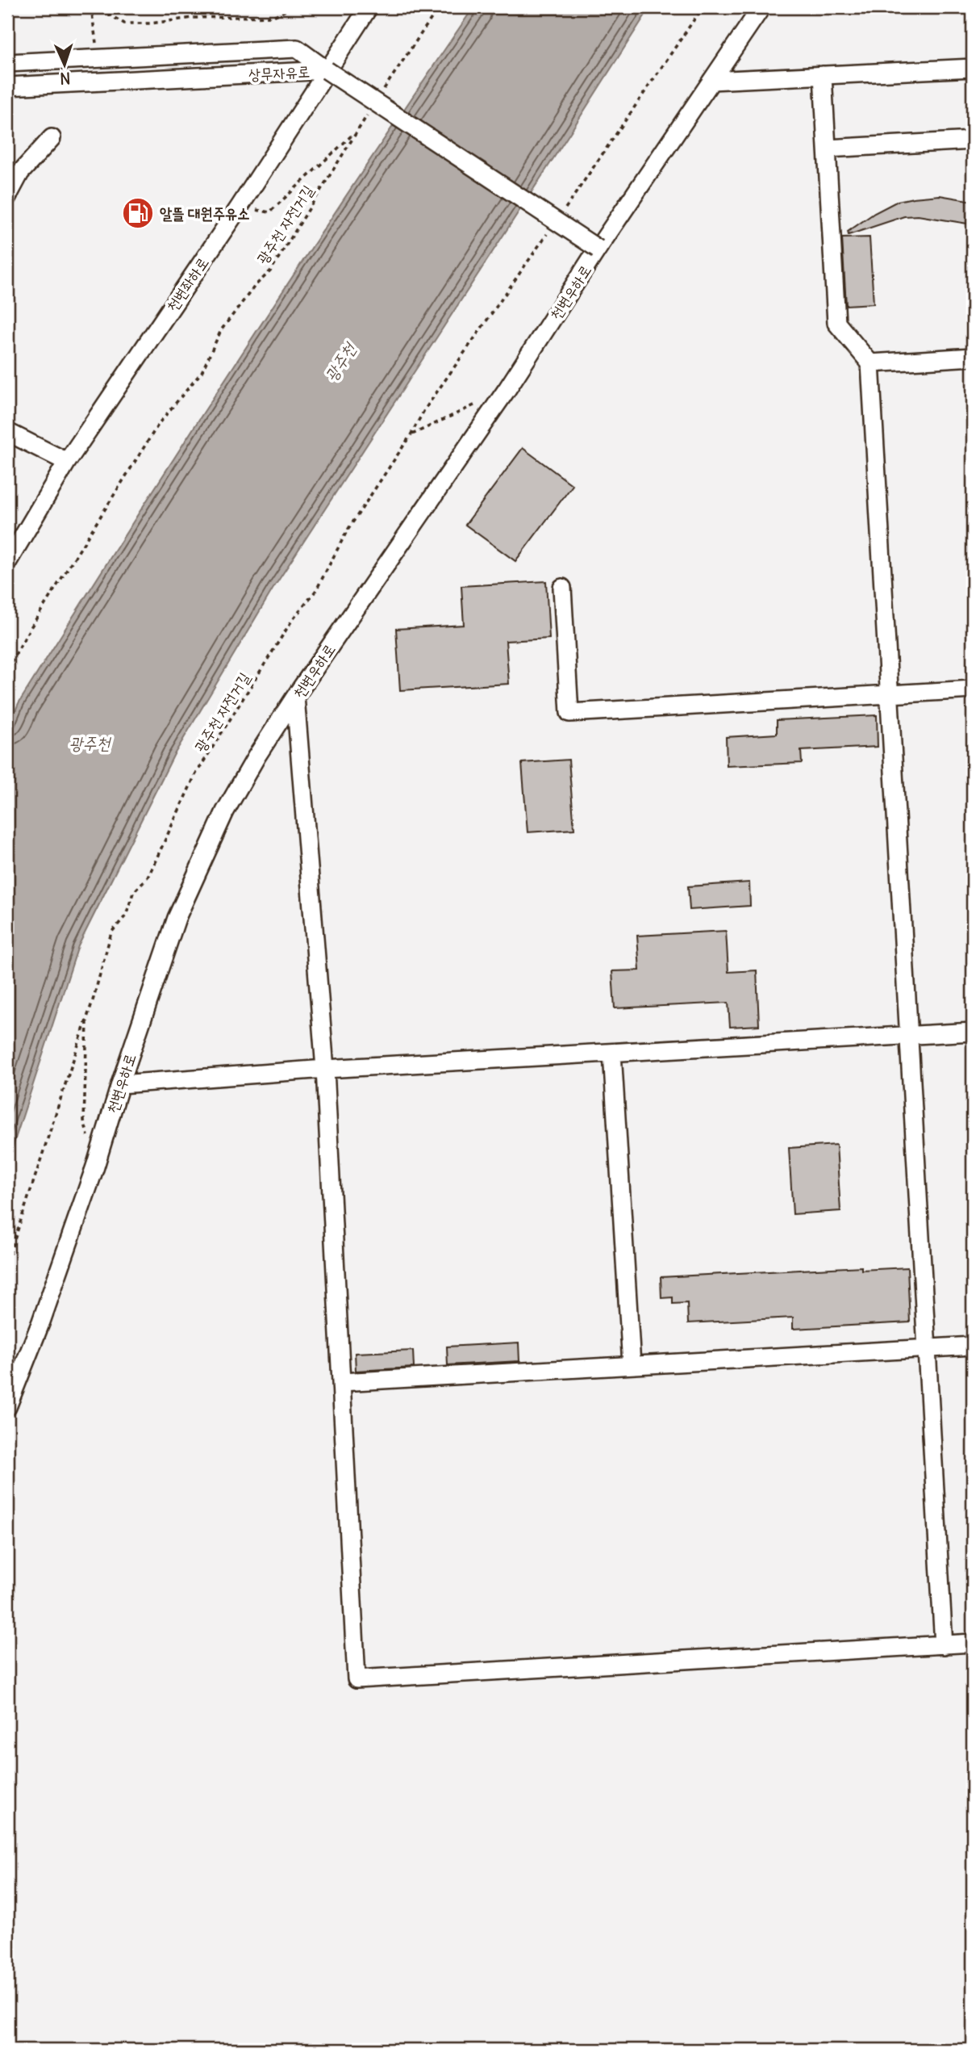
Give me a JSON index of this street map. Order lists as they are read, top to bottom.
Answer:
{
  "streets": {
    "street": ["상무자유로", "천변좌하로", "천변우하로"],
    "path": ["광주천 자전거길"]
  },
  "crossings": [
    ["상무자유로", "천변좌하로"],
    ["광주천 자전거길", "천변좌하로"]
  ],
  "water": ["광주천"],
  "places": {
    "fuel station": ["알뜰 대원주유소"]
  },
  "north": "bottom"
}
